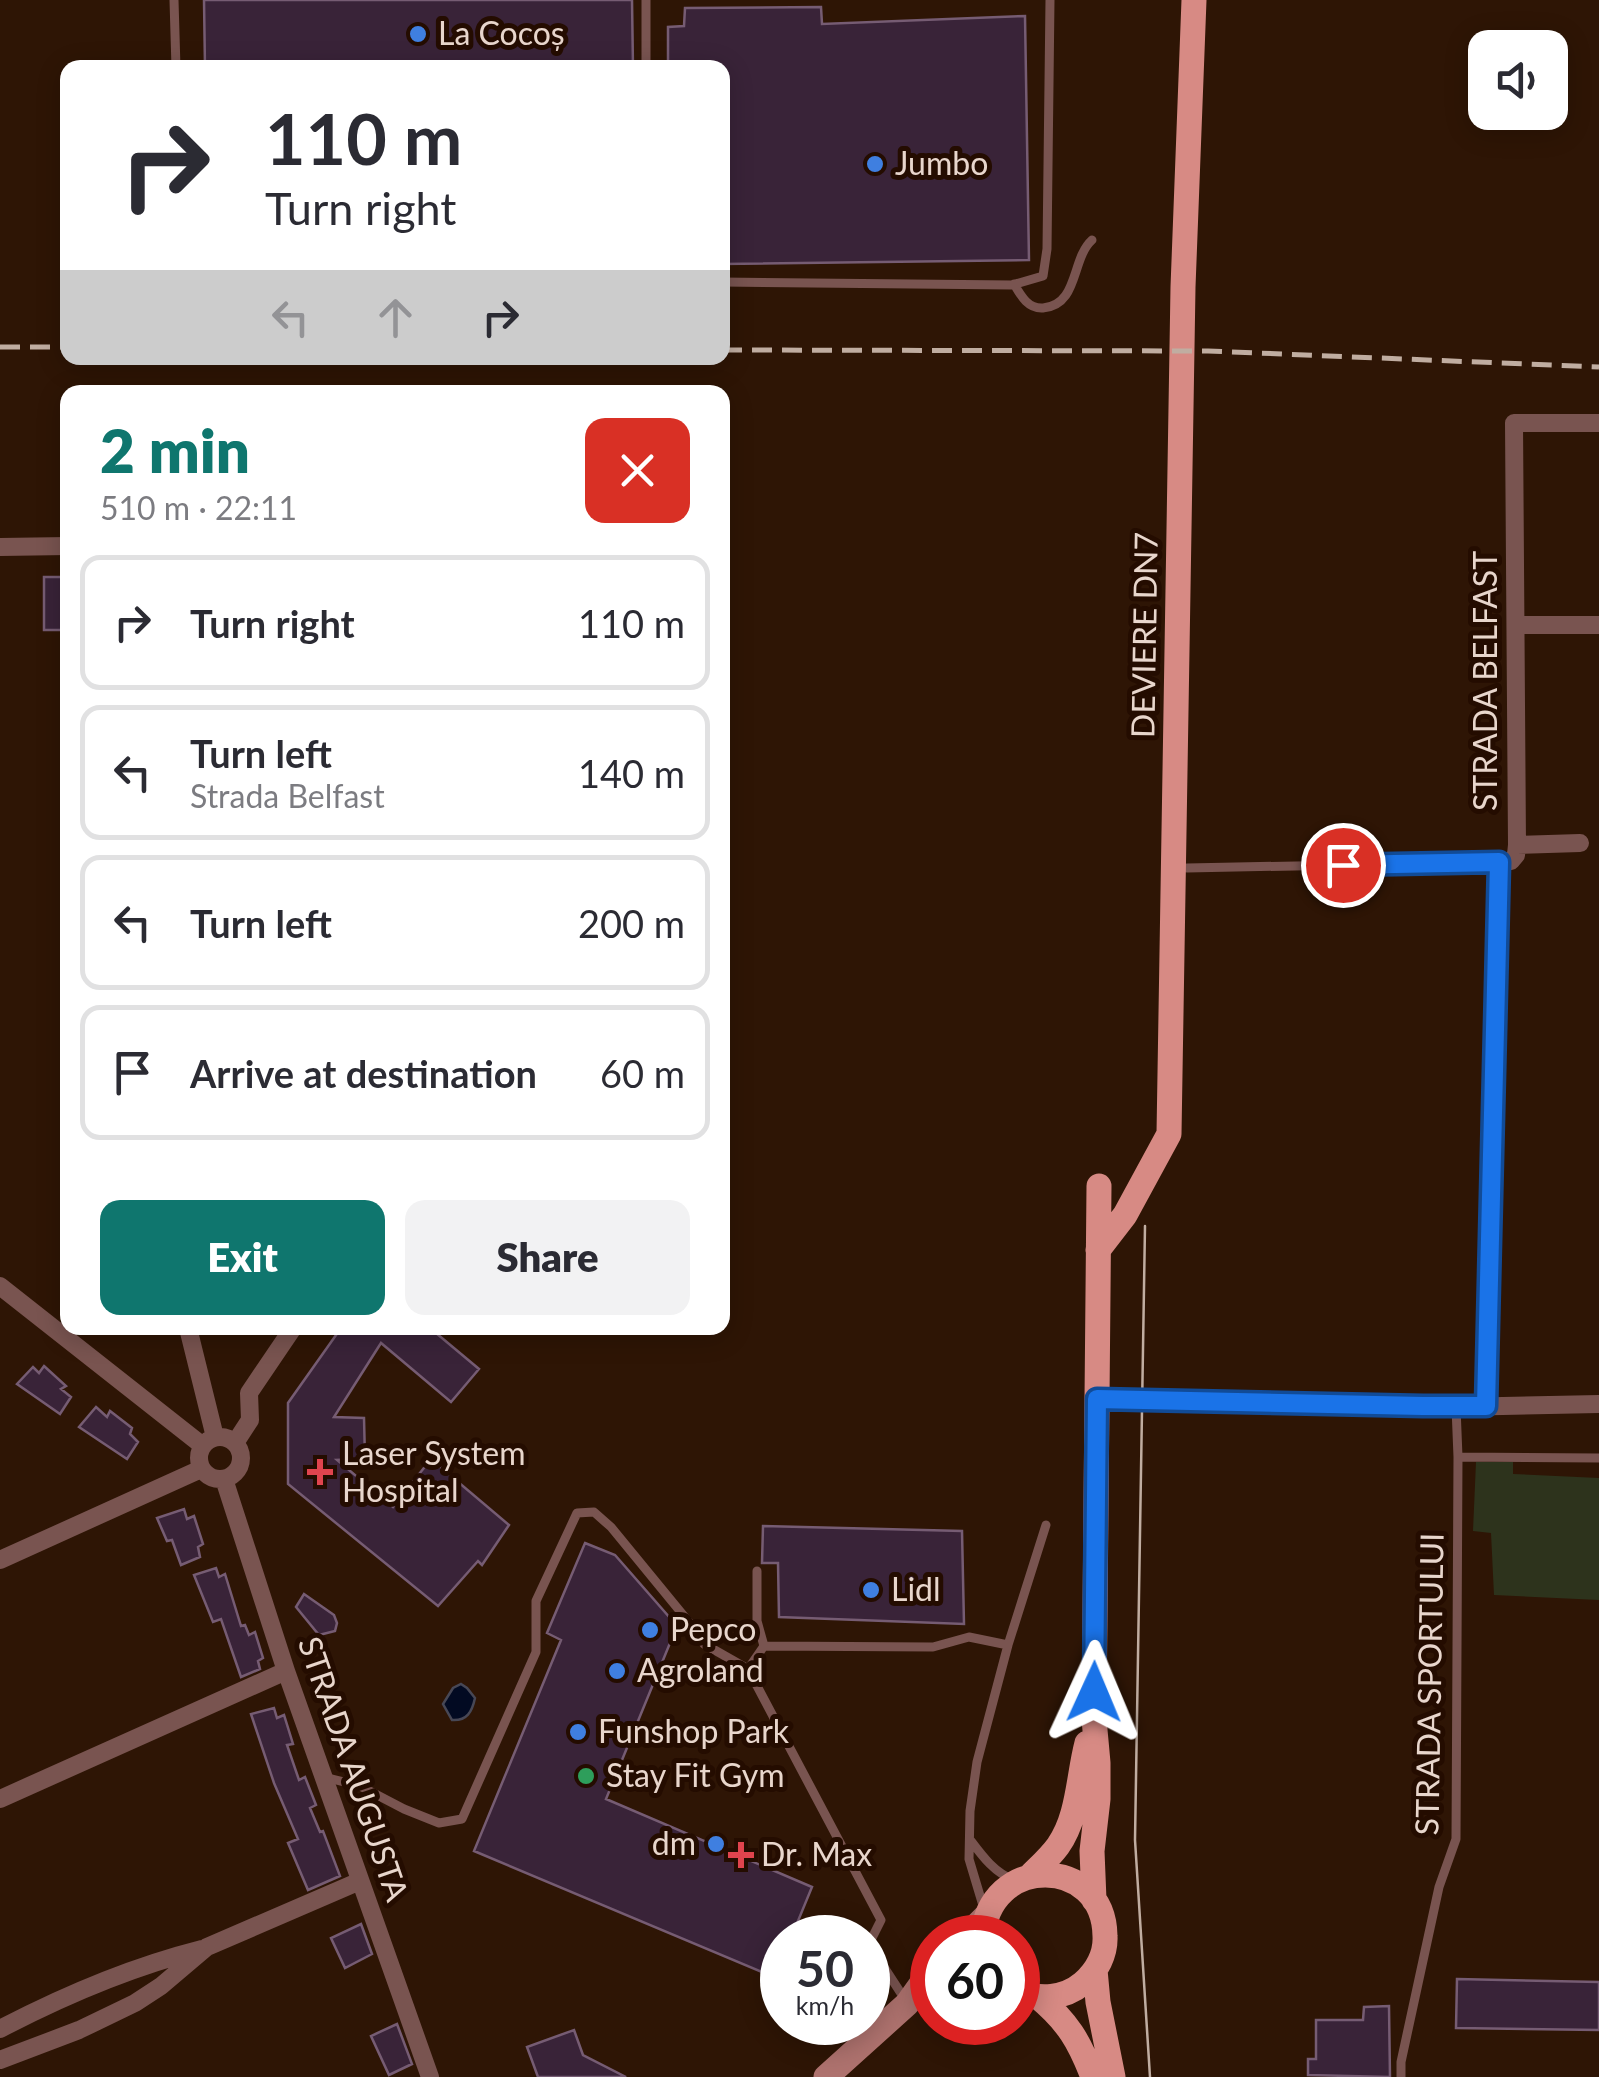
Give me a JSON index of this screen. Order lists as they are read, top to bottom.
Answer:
{
  "streets": {
    "main road": ["DEVIERE DN7"],
    "street": ["STRADA BELFAST", "STRADA AUGUSTA"],
    "lane": ["STRADA SPORTULUI"]
  },
  "places": {
    "other": [
      "La Cocoș",
      "Jumbo",
      "Lidl",
      "Pepco",
      "Agroland",
      "Funshop Park",
      "Stay Fit Gym",
      "dm"
    ],
    "health": ["Laser System Hospital", "Dr. Max"]
  },
  "page": {
    "turn": ["110 m", "Turn right"],
    "heading": ["2 min", "510 m · 22:11"],
    "list": [
      {
        "name": "Turn right",
        "value": "110 m"
      },
      {
        "name": "Turn left",
        "note": "Strada Belfast",
        "value": "140 m"
      },
      {
        "name": "Turn left",
        "value": "200 m"
      },
      {
        "name": "Arrive at destination",
        "value": "60 m"
      }
    ],
    "buttons": ["Exit", "Share"],
    "speed": "50 km/h",
    "limit": "60"
  }
}
